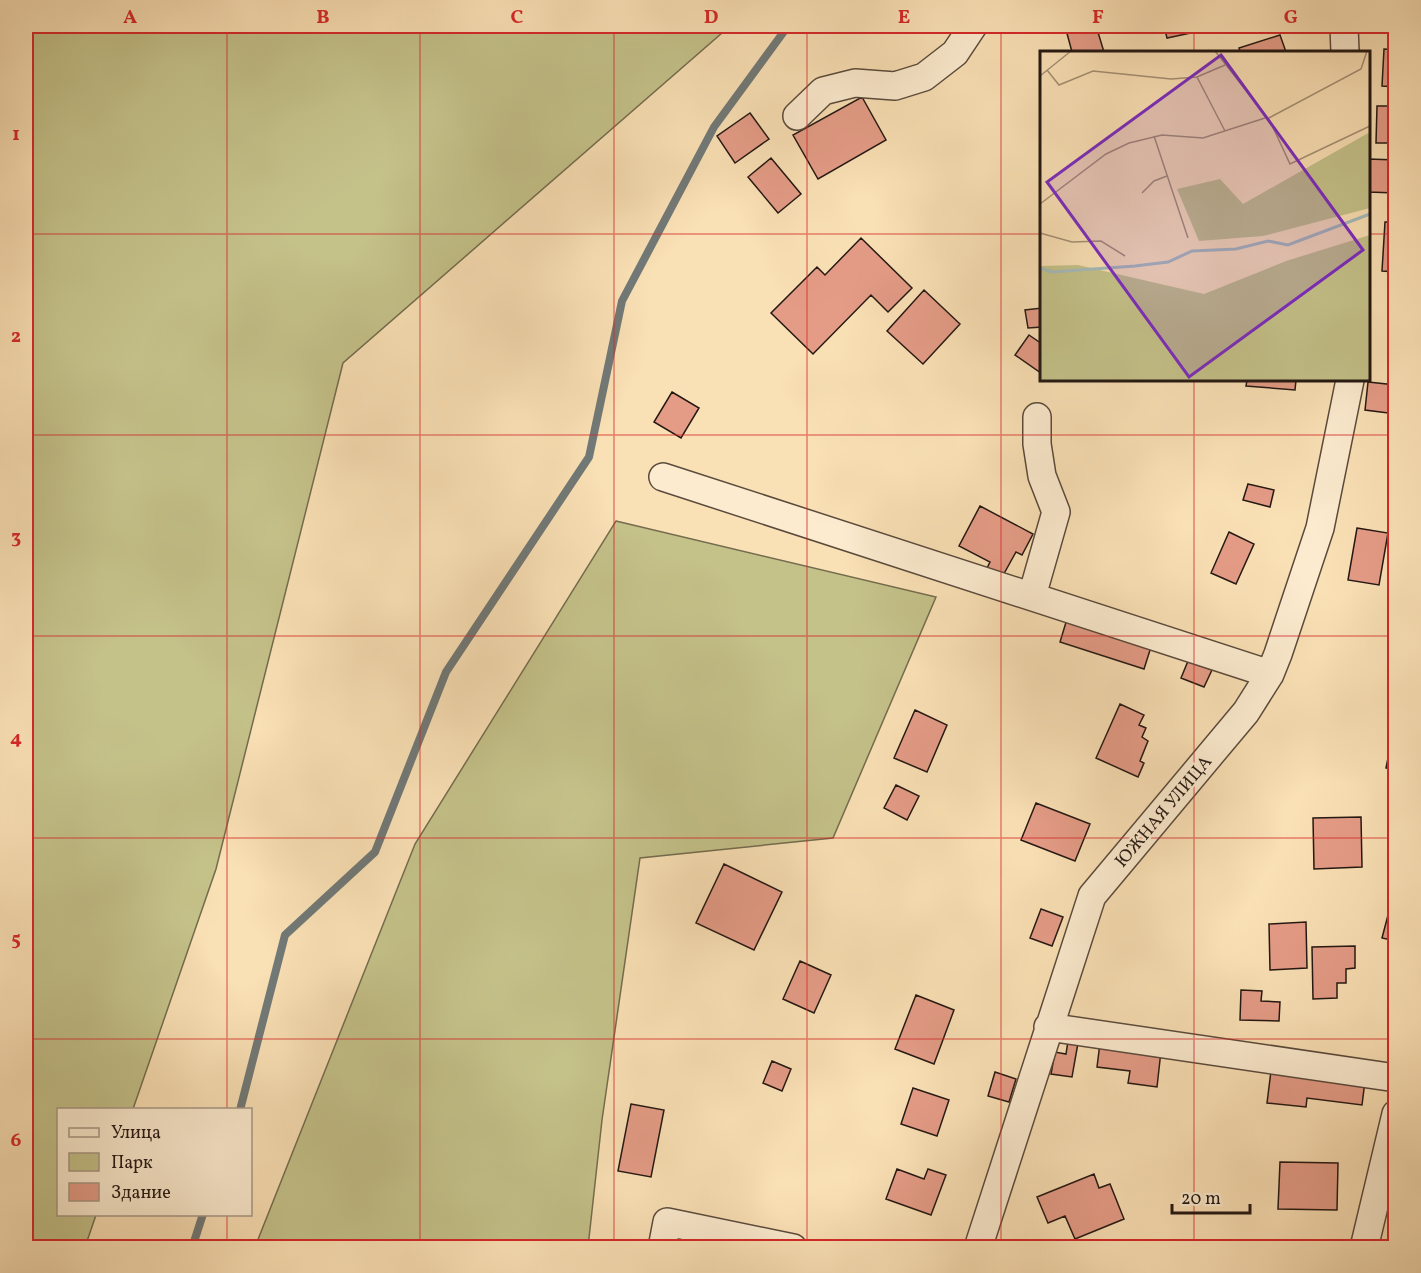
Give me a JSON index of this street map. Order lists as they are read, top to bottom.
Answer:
{
  "streets": {
    "street": ["ЮЖНАЯ УЛИЦА"]
  },
  "legend": ["Улица", "Парк", "Здание"],
  "scale_bar": "20 m",
  "grid": {
    "columns": [
      "A",
      "B",
      "C",
      "D",
      "E",
      "F",
      "G"
    ],
    "rows": [
      "1",
      "2",
      "3",
      "4",
      "5",
      "6"
    ]
  }
}
